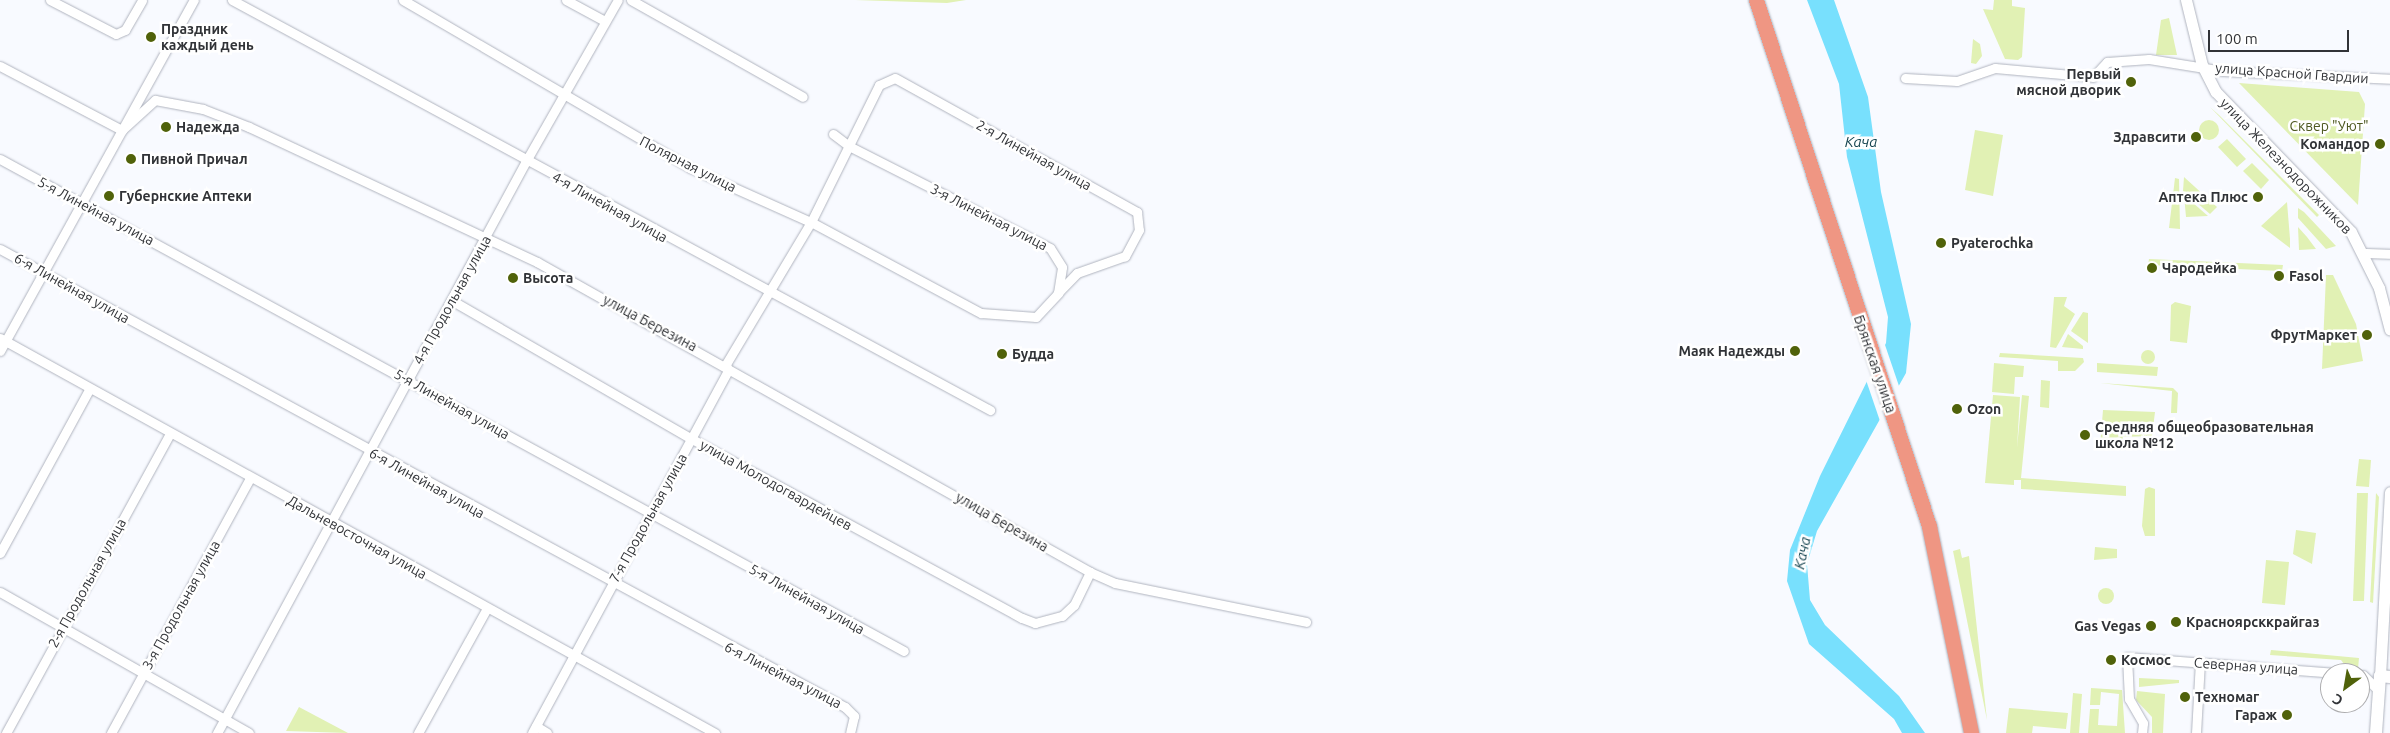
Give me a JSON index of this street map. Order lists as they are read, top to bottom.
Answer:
{
  "streets": {
    "highway": ["Брянская улица"],
    "street": [
      "улица Красной Гвардии",
      "2-я Линейная улица",
      "Полярная улица",
      "улица Железнодорожников",
      "4-я Линейная улица",
      "5-я Линейная улица",
      "3-я Линейная улица",
      "6-я Линейная улица",
      "4-я Продольная улица",
      "улица Березина",
      "улица Молодогвардейцев",
      "7-я Продольная улица",
      "Дальневосточная улица",
      "2-я Продольная улица",
      "3-я Продольная улица",
      "Северная улица"
    ]
  },
  "crossings": [
    ["улица Красной Гвардии", "улица Железнодорожников"],
    ["2-я Линейная улица", "Полярная улица"],
    ["2-я Линейная улица", "3-я Линейная улица"],
    ["2-я Линейная улица", "7-я Продольная улица"],
    ["Полярная улица", "3-я Линейная улица"],
    ["Полярная улица", "4-я Продольная улица"],
    ["Полярная улица", "7-я Продольная улица"],
    ["4-я Линейная улица", "4-я Продольная улица"],
    ["4-я Линейная улица", "7-я Продольная улица"],
    ["5-я Линейная улица", "4-я Продольная улица"],
    ["5-я Линейная улица", "7-я Продольная улица"],
    ["3-я Линейная улица", "7-я Продольная улица"],
    ["6-я Линейная улица", "4-я Продольная улица"],
    ["6-я Линейная улица", "7-я Продольная улица"],
    ["4-я Продольная улица", "улица Березина"],
    ["4-я Продольная улица", "улица Молодогвардейцев"],
    ["4-я Продольная улица", "Дальневосточная улица"],
    ["улица Березина", "улица Молодогвардейцев"],
    ["улица Березина", "7-я Продольная улица"],
    ["улица Молодогвардейцев", "7-я Продольная улица"],
    ["7-я Продольная улица", "Дальневосточная улица"],
    ["Дальневосточная улица", "2-я Продольная улица"],
    ["Дальневосточная улица", "3-я Продольная улица"]
  ],
  "water": ["Кача"],
  "parks": ["Сквер \"Уют\""],
  "places": [
    "Праздник каждый день",
    "Первый мясной дворик",
    "Надежда",
    "Здравсити",
    "Командор",
    "Пивной Причал",
    "Губернские Аптеки",
    "Аптека Плюс",
    "Pyaterochka",
    "Чародейка",
    "Fasol",
    "Высота",
    "ФрутМаркет",
    "Маяк Надежды",
    "Будда",
    "Ozon",
    "Средняя общеобразовательная школа №12",
    "Красноярсккрайгаз",
    "Gas Vegas",
    "Космос",
    "Техномаг",
    "Гараж"
  ],
  "scale_bar": "100 m",
  "north": "bottom left"
}
